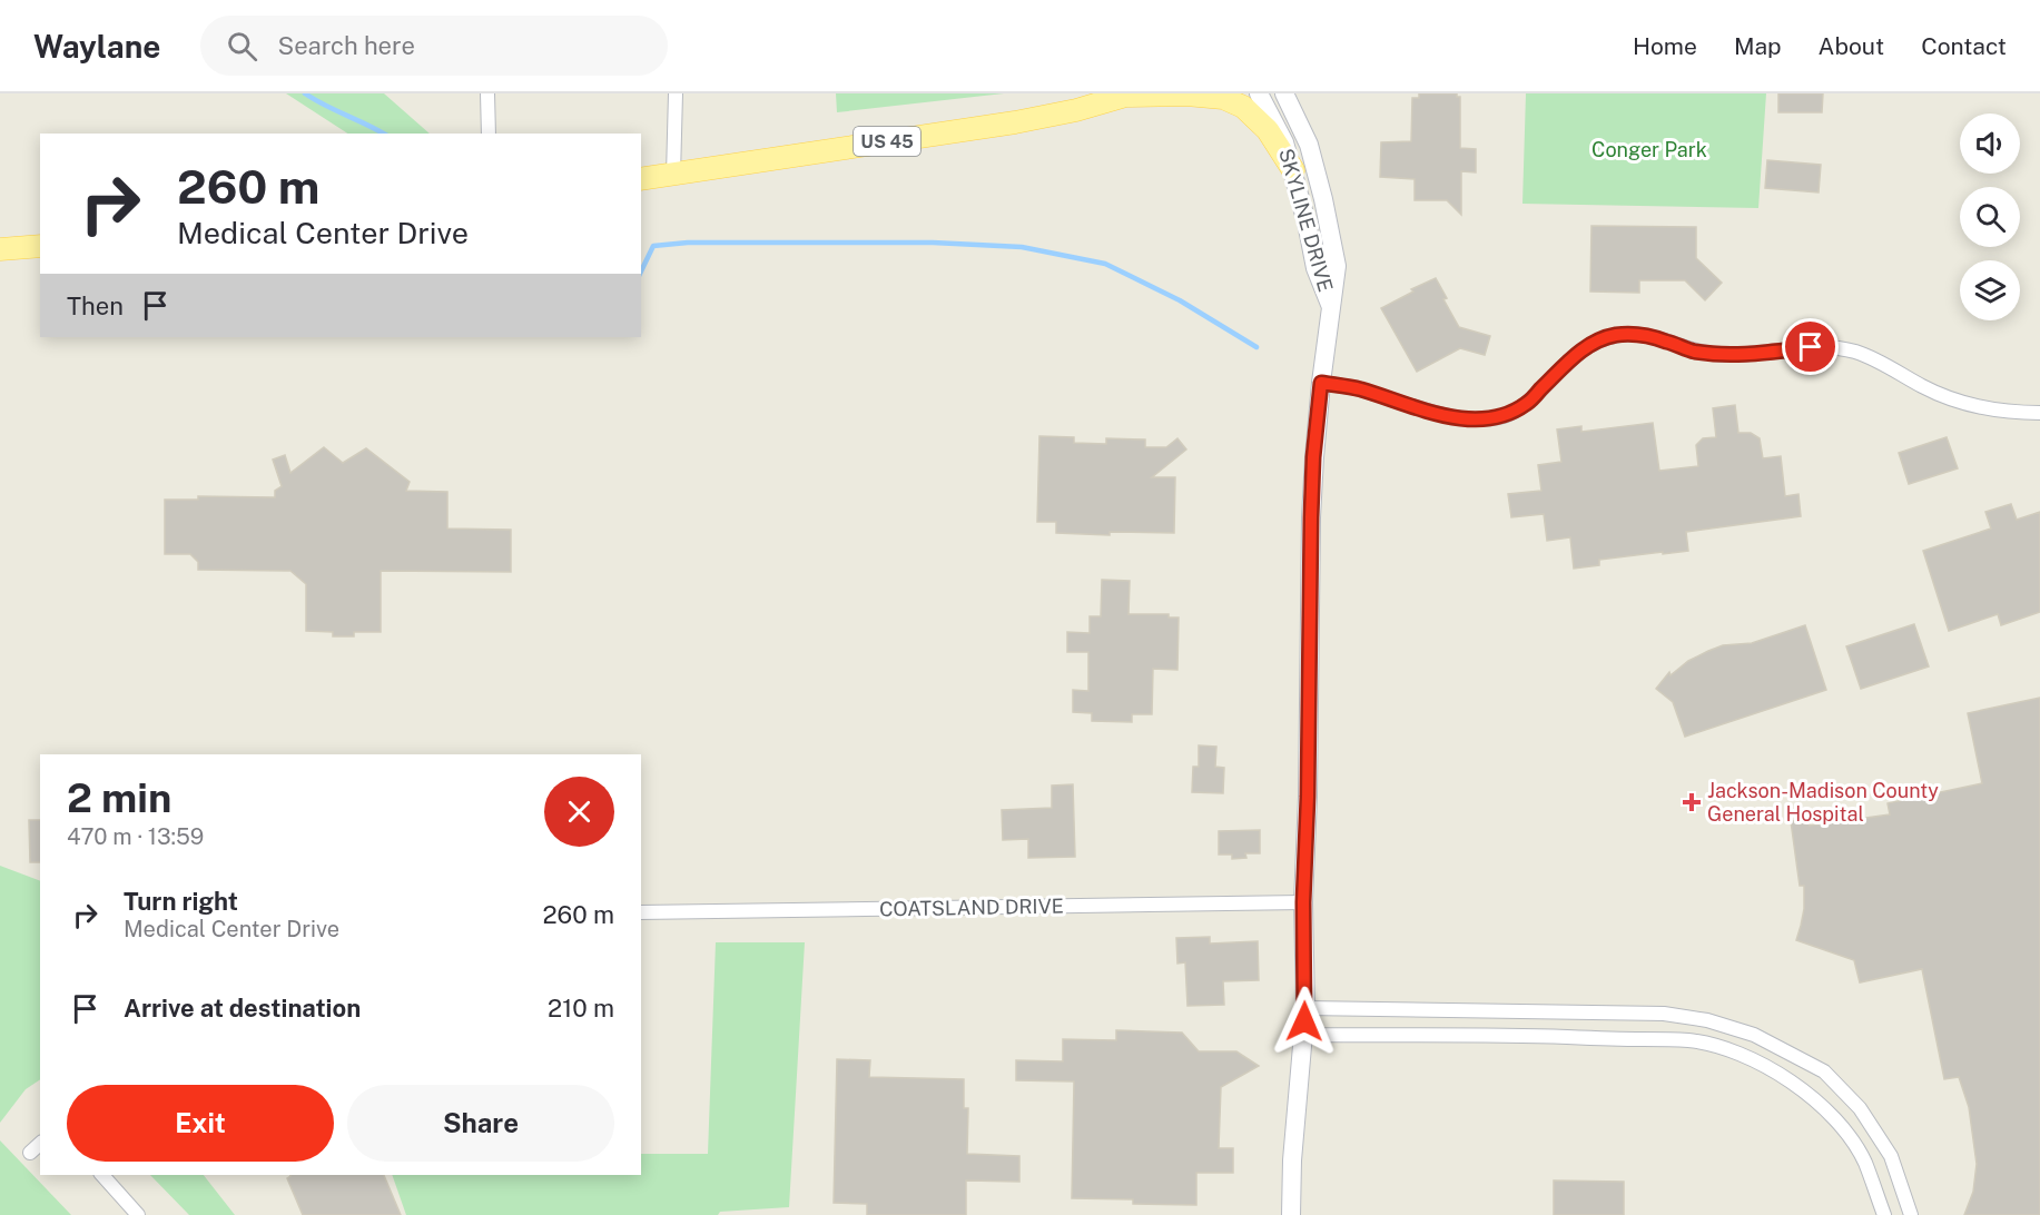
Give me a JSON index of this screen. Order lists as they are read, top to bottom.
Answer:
{
  "streets": {
    "main road": ["US 45"],
    "street": ["SKYLINE DRIVE", "COATSLAND DRIVE"]
  },
  "crossings": [
    ["SKYLINE DRIVE", "COATSLAND DRIVE"]
  ],
  "parks": ["Conger Park"],
  "places": {
    "health": ["Jackson-Madison County General Hospital"]
  },
  "page": {
    "header": "Waylane",
    "search": "Search here",
    "nav": [
      "Home",
      "Map",
      "About",
      "Contact"
    ],
    "turn": ["260 m", "Medical Center Drive"],
    "then": "Then",
    "heading": ["2 min", "470 m · 13:59"],
    "list": [
      {
        "name": "Turn right",
        "note": "Medical Center Drive",
        "value": "260 m"
      },
      {
        "name": "Arrive at destination",
        "value": "210 m"
      }
    ],
    "buttons": ["Exit", "Share"]
  }
}
